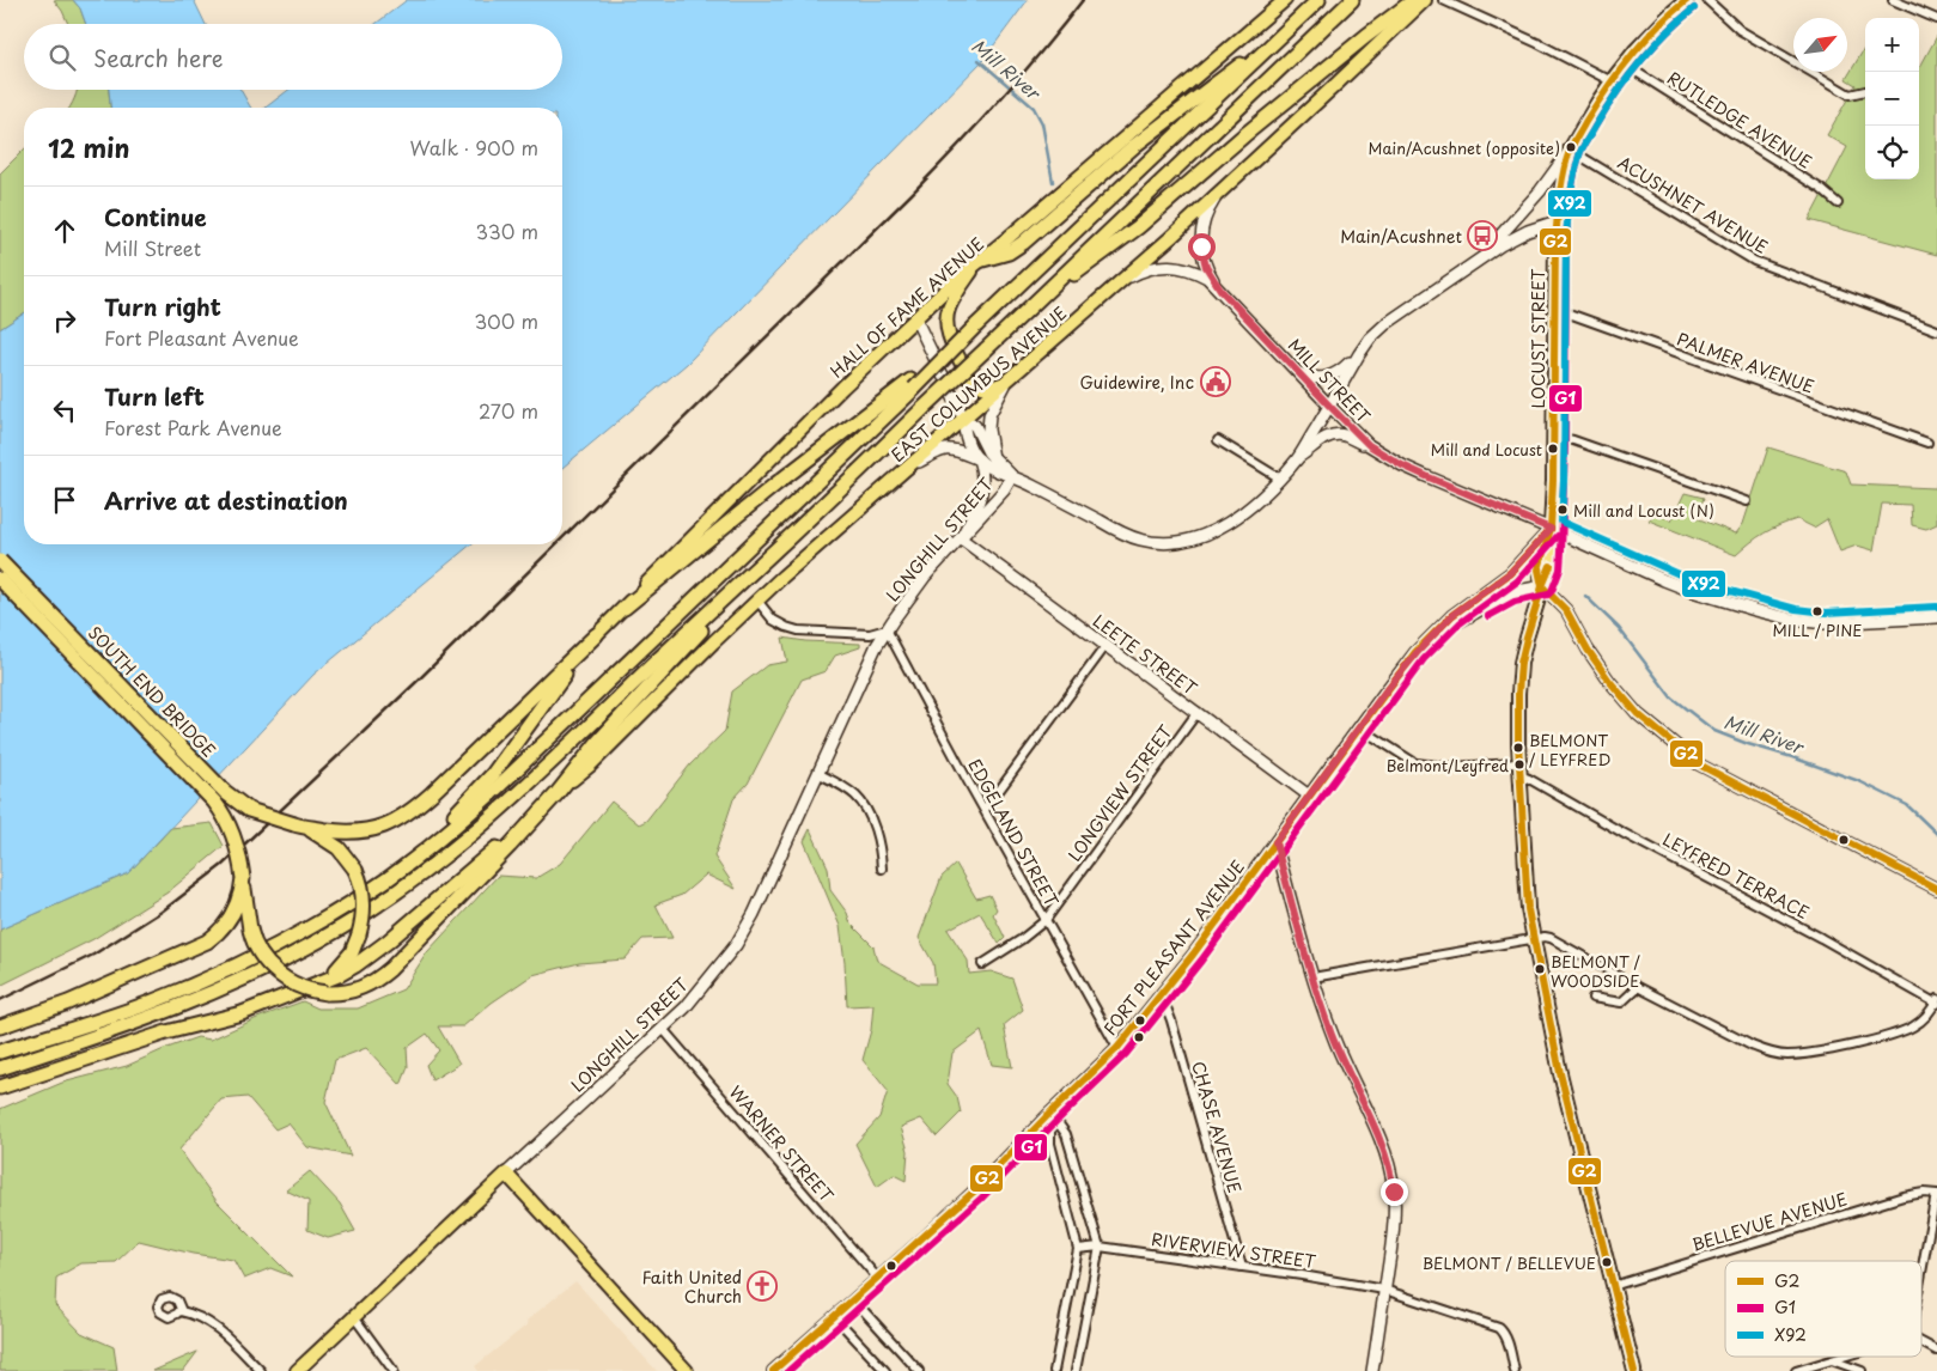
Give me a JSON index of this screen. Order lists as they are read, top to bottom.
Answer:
{
  "streets": {
    "highway": ["SOUTH END BRIDGE"],
    "main road": [
      "HALL OF FAME AVENUE",
      "LOCUST STREET",
      "EAST COLUMBUS AVENUE",
      "LONGHILL STREET"
    ],
    "street": [
      "RUTLEDGE AVENUE",
      "ACUSHNET AVENUE",
      "PALMER AVENUE",
      "MILL STREET",
      "LEETE STREET",
      "LONGVIEW STREET",
      "EDGELAND STREET",
      "LEYFRED TERRACE",
      "FORT PLEASANT AVENUE",
      "CHASE AVENUE",
      "WARNER STREET",
      "BELLEVUE AVENUE",
      "RIVERVIEW STREET"
    ]
  },
  "crossings": [
    ["RUTLEDGE AVENUE", "LOCUST STREET"],
    ["ACUSHNET AVENUE", "LOCUST STREET"],
    ["LOCUST STREET", "PALMER AVENUE"],
    ["LOCUST STREET", "MILL STREET"],
    ["LOCUST STREET", "LEYFRED TERRACE"],
    ["LOCUST STREET", "FORT PLEASANT AVENUE"],
    ["LOCUST STREET", "BELLEVUE AVENUE"],
    ["MILL STREET", "EAST COLUMBUS AVENUE"],
    ["MILL STREET", "FORT PLEASANT AVENUE"],
    ["LONGHILL STREET", "LEETE STREET"],
    ["LONGHILL STREET", "EDGELAND STREET"],
    ["LONGHILL STREET", "WARNER STREET"],
    ["LEETE STREET", "LONGVIEW STREET"],
    ["LEETE STREET", "FORT PLEASANT AVENUE"],
    ["LONGVIEW STREET", "EDGELAND STREET"],
    ["EDGELAND STREET", "FORT PLEASANT AVENUE"],
    ["FORT PLEASANT AVENUE", "CHASE AVENUE"],
    ["FORT PLEASANT AVENUE", "WARNER STREET"],
    ["CHASE AVENUE", "RIVERVIEW STREET"]
  ],
  "water": ["Mill River"],
  "places": {
    "other": [
      "Main/Acushnet (opposite)",
      "Mill and Locust",
      "Mill and Locust (N)",
      "MILL / PINE",
      "BELMONT / LEYFRED",
      "Belmont/Leyfred",
      "BELMONT / WOODSIDE",
      "BELMONT / BELLEVUE"
    ],
    "bus stop": ["Main/Acushnet"],
    "public building": ["Guidewire, Inc"],
    "church": ["Faith United Church"]
  },
  "lines": ["transit line G2", "transit line G1", "transit line X92"],
  "legend": ["G2", "G1", "X92"],
  "north": "top right",
  "page": {
    "map_buttons": ["+", "−"],
    "search": "Search here",
    "heading": ["12 min", "Walk · 900 m"],
    "list": [
      ["Continue", "Mill Street", "330 m"],
      ["Turn right", "Fort Pleasant Avenue", "300 m"],
      ["Turn left", "Forest Park Avenue", "270 m"],
      "Arrive at destination"
    ]
  }
}
